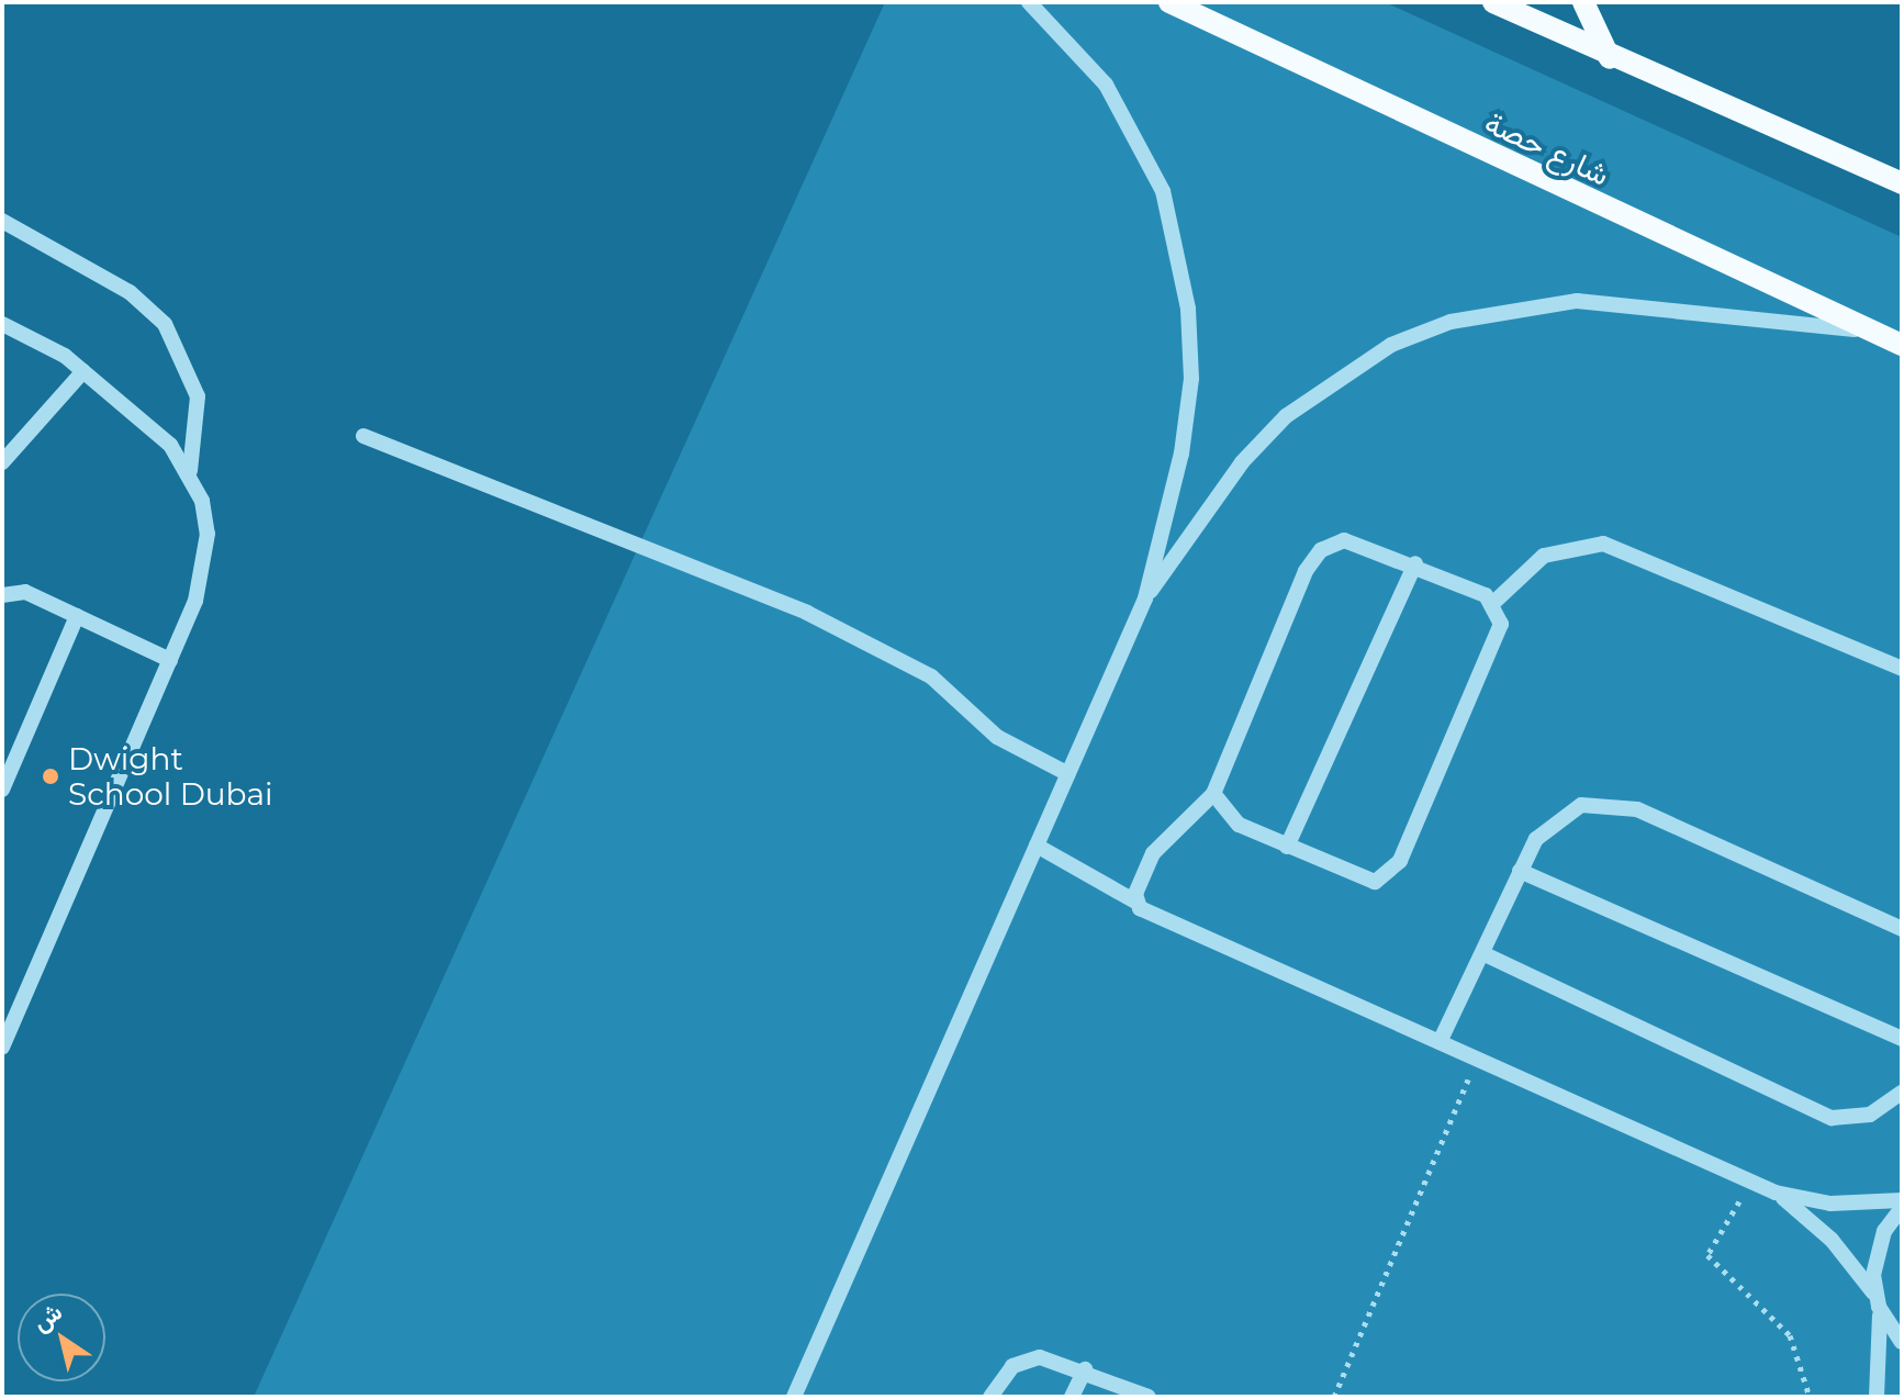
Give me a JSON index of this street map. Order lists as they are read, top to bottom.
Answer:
{
  "streets": {
    "main road": ["شارع حصة"]
  },
  "places": ["Dwight School Dubai"],
  "north": "top left"
}
